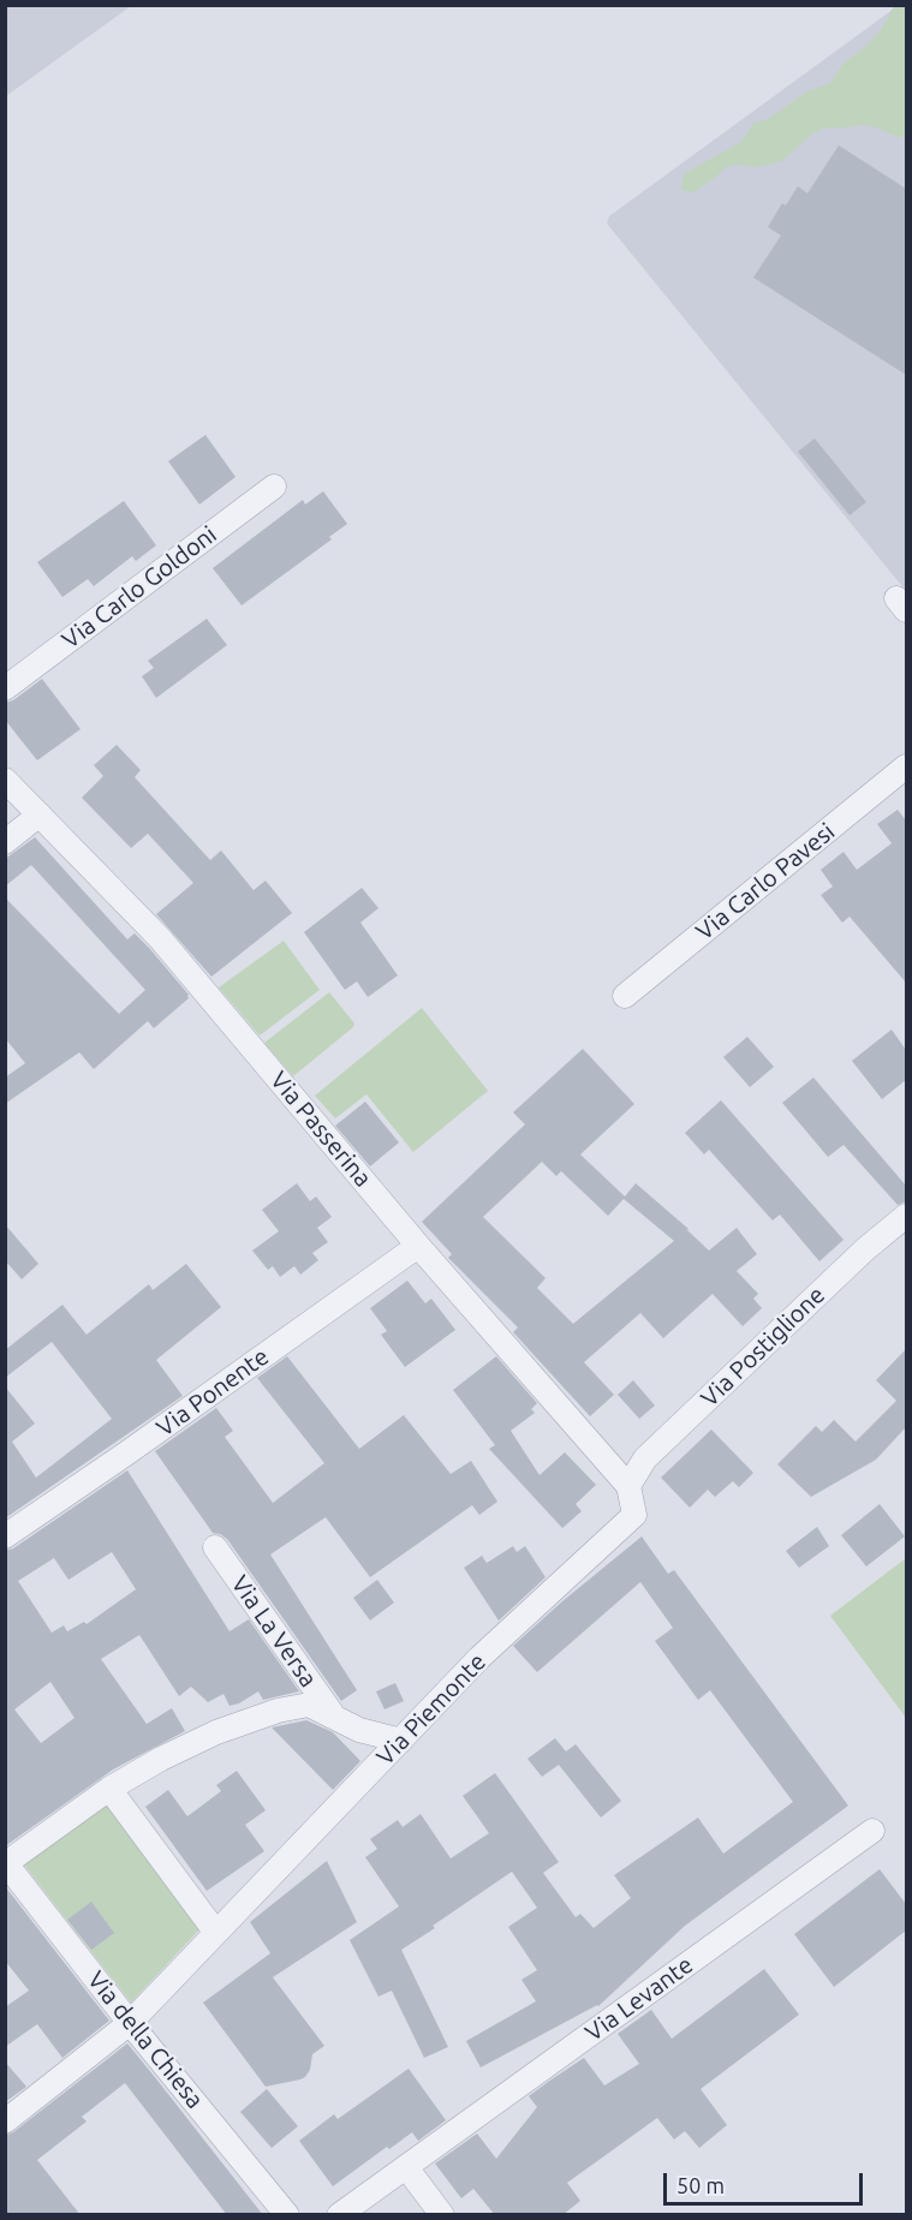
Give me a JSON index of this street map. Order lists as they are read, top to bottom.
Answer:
{
  "streets": {
    "street": [
      "Via Carlo Goldoni",
      "Via Carlo Pavesi",
      "Via Passerina",
      "Via Postiglione",
      "Via Ponente",
      "Via La Versa",
      "Via Piemonte",
      "Via Levante",
      "Via della Chiesa"
    ]
  },
  "crossings": [
    ["Via Passerina", "Via Postiglione"],
    ["Via Passerina", "Via Ponente"],
    ["Via Passerina", "Via Piemonte"],
    ["Via Postiglione", "Via Piemonte"],
    ["Via Piemonte", "Via della Chiesa"]
  ],
  "scale_bar": "50 m"
}
